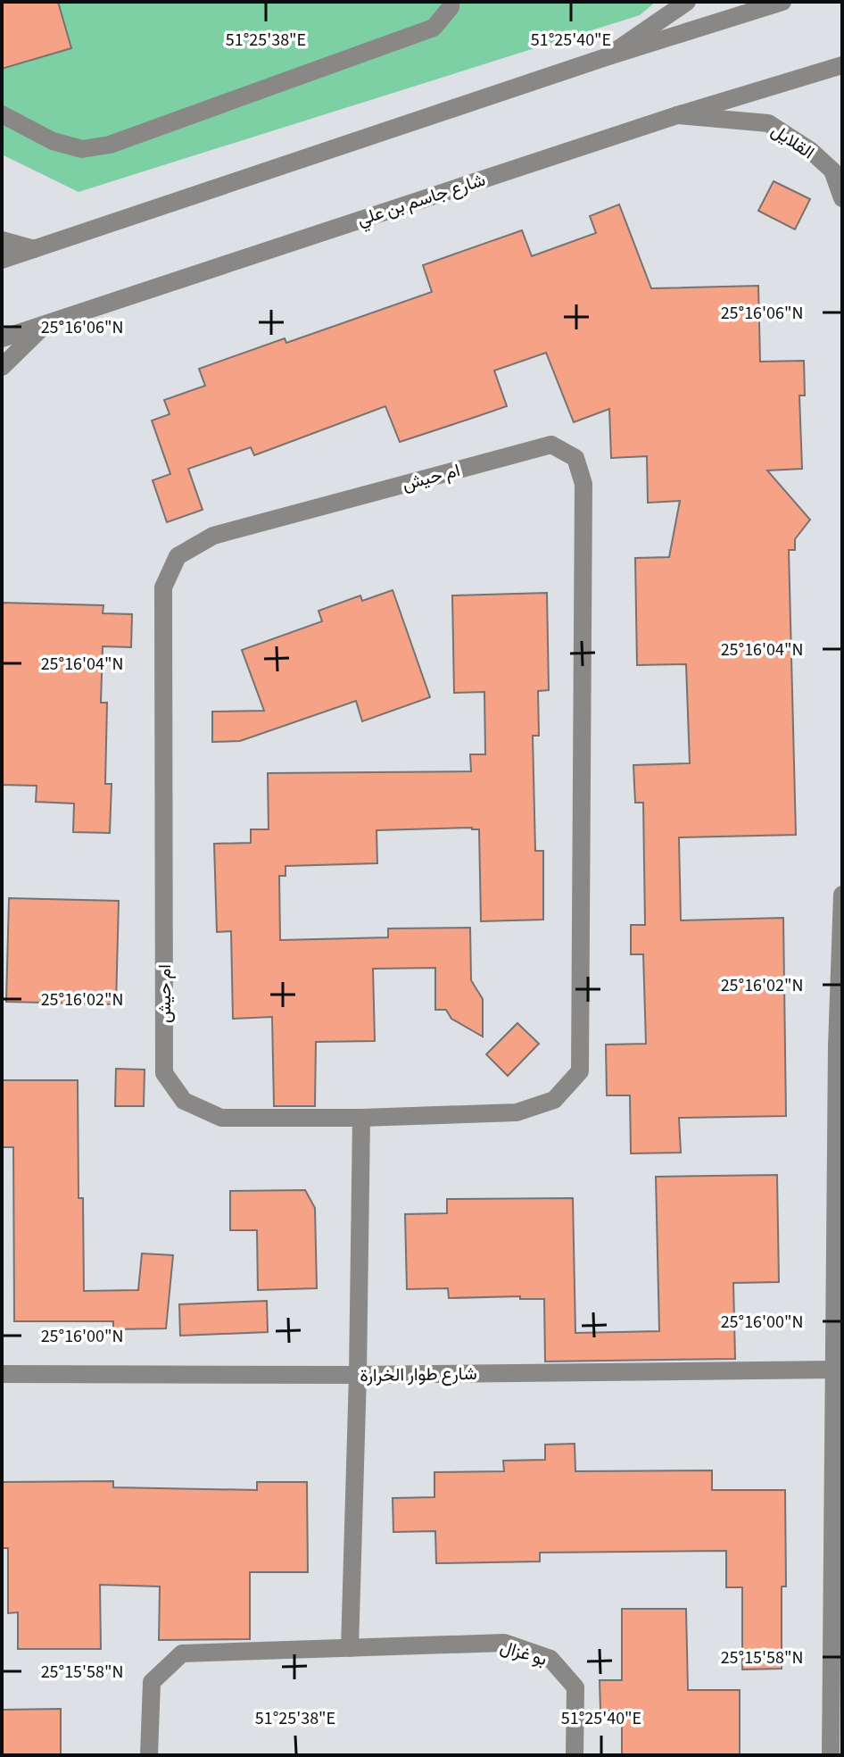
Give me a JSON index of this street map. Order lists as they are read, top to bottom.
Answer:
{
  "streets": {
    "street": [
      "القلايل",
      "شارع جاسم بن علي",
      "ام حيش",
      "شارع طوار الخرارة",
      "بو غزال"
    ]
  },
  "crossings": [
    ["القلايل", "شارع جاسم بن علي"]
  ],
  "coordinates": [
    "51°25'38\"E",
    "51°25'40\"E",
    "25°16'06\"N",
    "25°16'04\"N",
    "25°16'02\"N",
    "25°16'00\"N",
    "25°15'58\"N"
  ]
}
